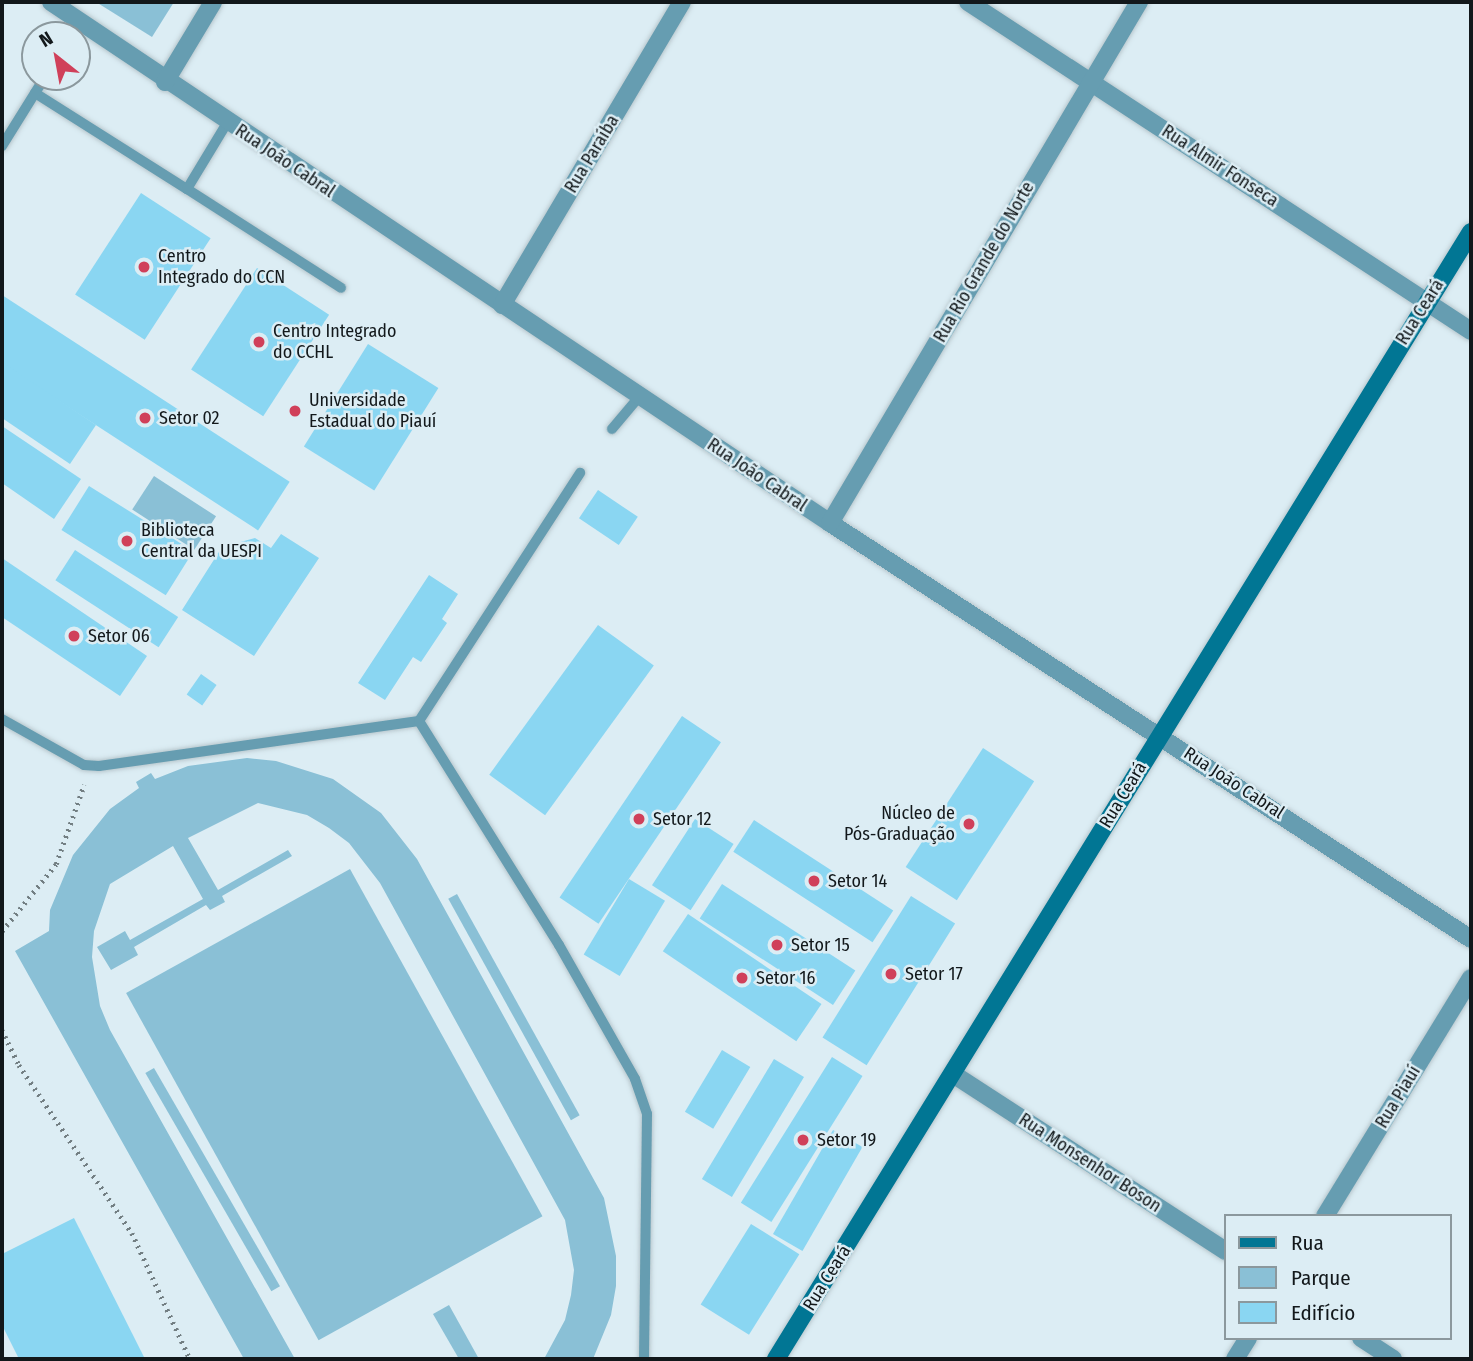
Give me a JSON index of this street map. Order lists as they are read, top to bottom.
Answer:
{
  "streets": {
    "street": [
      "Rua Paraíba",
      "Rua João Cabral",
      "Rua Almir Fonseca",
      "Rua Rio Grande do Norte",
      "Rua Ceará",
      "Rua Piauí",
      "Rua Monsenhor Boson"
    ]
  },
  "crossings": [
    ["Rua Paraíba", "Rua João Cabral"],
    ["Rua João Cabral", "Rua Rio Grande do Norte"],
    ["Rua João Cabral", "Rua Ceará"],
    ["Rua Almir Fonseca", "Rua Rio Grande do Norte"],
    ["Rua Almir Fonseca", "Rua Ceará"],
    ["Rua Ceará", "Rua Monsenhor Boson"]
  ],
  "places": [
    "Centro Integrado do CCN",
    "Centro Integrado do CCHL",
    "Universidade Estadual do Piauí",
    "Setor 02",
    "Biblioteca Central da UESPI",
    "Setor 06",
    "Setor 12",
    "Núcleo de Pós-Graduação",
    "Setor 14",
    "Setor 15",
    "Setor 17",
    "Setor 16",
    "Setor 19"
  ],
  "legend": ["Rua", "Parque", "Edifício"],
  "north": "top left"
}
